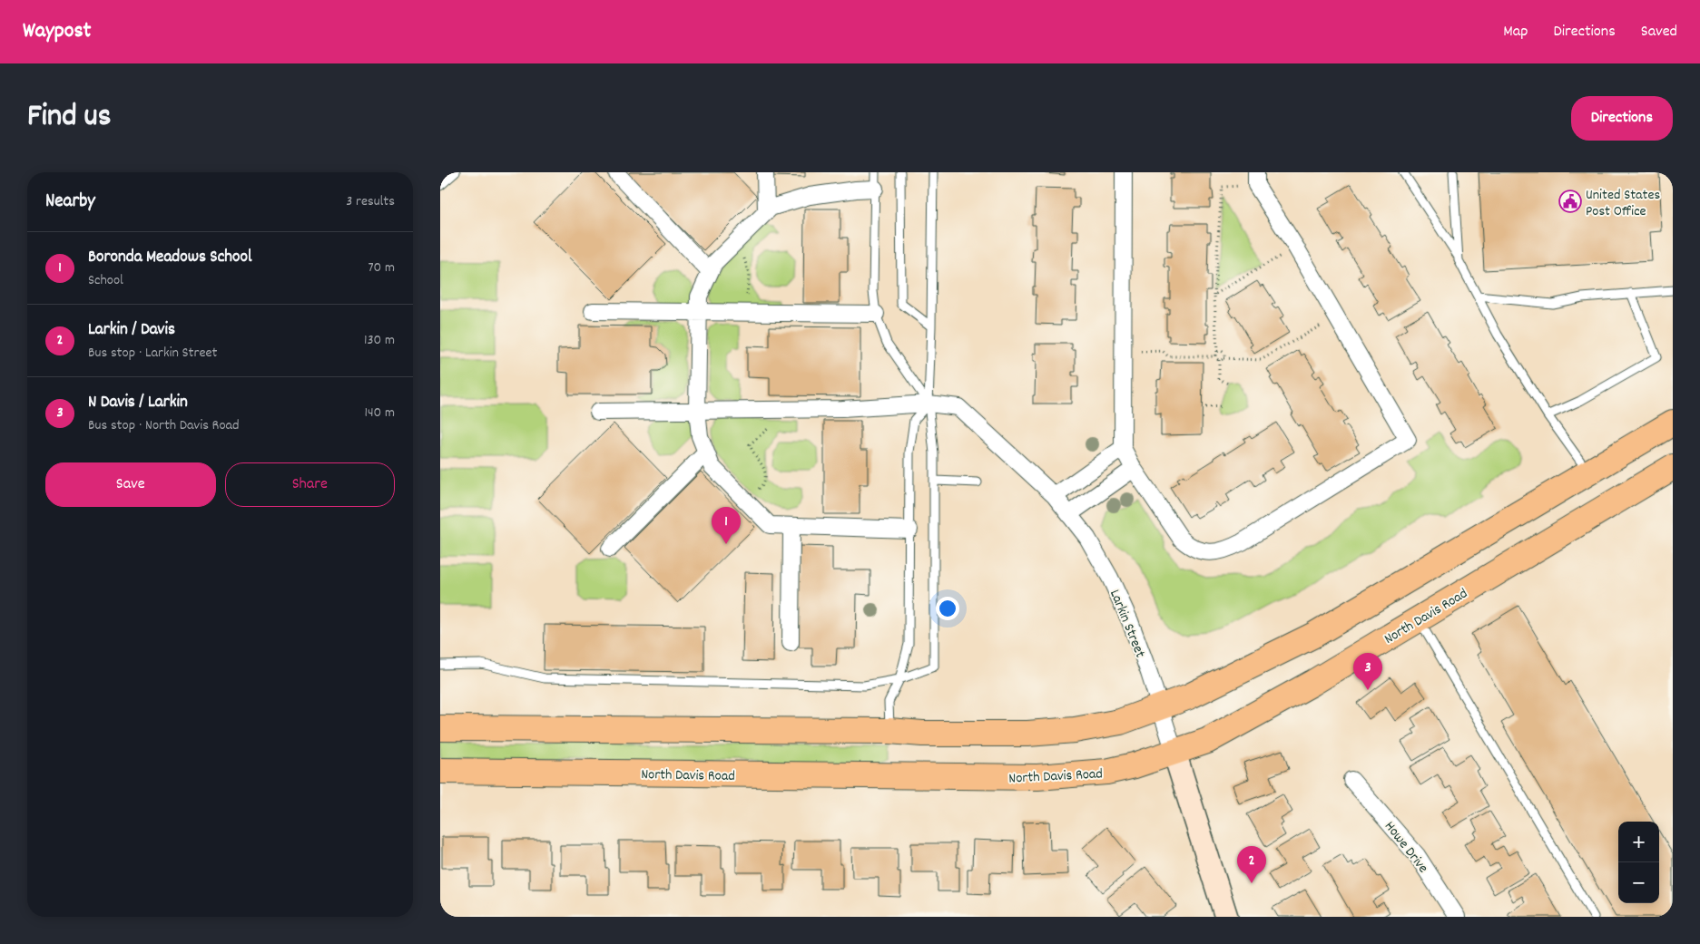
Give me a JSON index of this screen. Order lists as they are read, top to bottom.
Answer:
{
  "streets": {
    "highway": ["North Davis Road"],
    "street": ["Larkin Street", "Howe Drive"]
  },
  "crossings": [
    ["North Davis Road", "Larkin Street"]
  ],
  "places": {
    "public building": ["United States Post Office"]
  },
  "page": {
    "header": "Waypost",
    "nav": ["Map", "Directions", "Saved"],
    "title": "Find us",
    "buttons": [
      "Directions",
      ["Save", "Share"]
    ],
    "heading": ["Nearby", "3 results"],
    "list": [
      {
        "mark": "1",
        "name": "Boronda Meadows School",
        "note": "School",
        "value": "70 m"
      },
      {
        "mark": "2",
        "name": "Larkin / Davis",
        "note": "Bus stop · Larkin Street",
        "value": "130 m"
      },
      {
        "mark": "3",
        "name": "N Davis / Larkin",
        "note": "Bus stop · North Davis Road",
        "value": "140 m"
      }
    ],
    "pins": ["1", "3", "2"],
    "map_buttons": ["+", "−"]
  }
}
